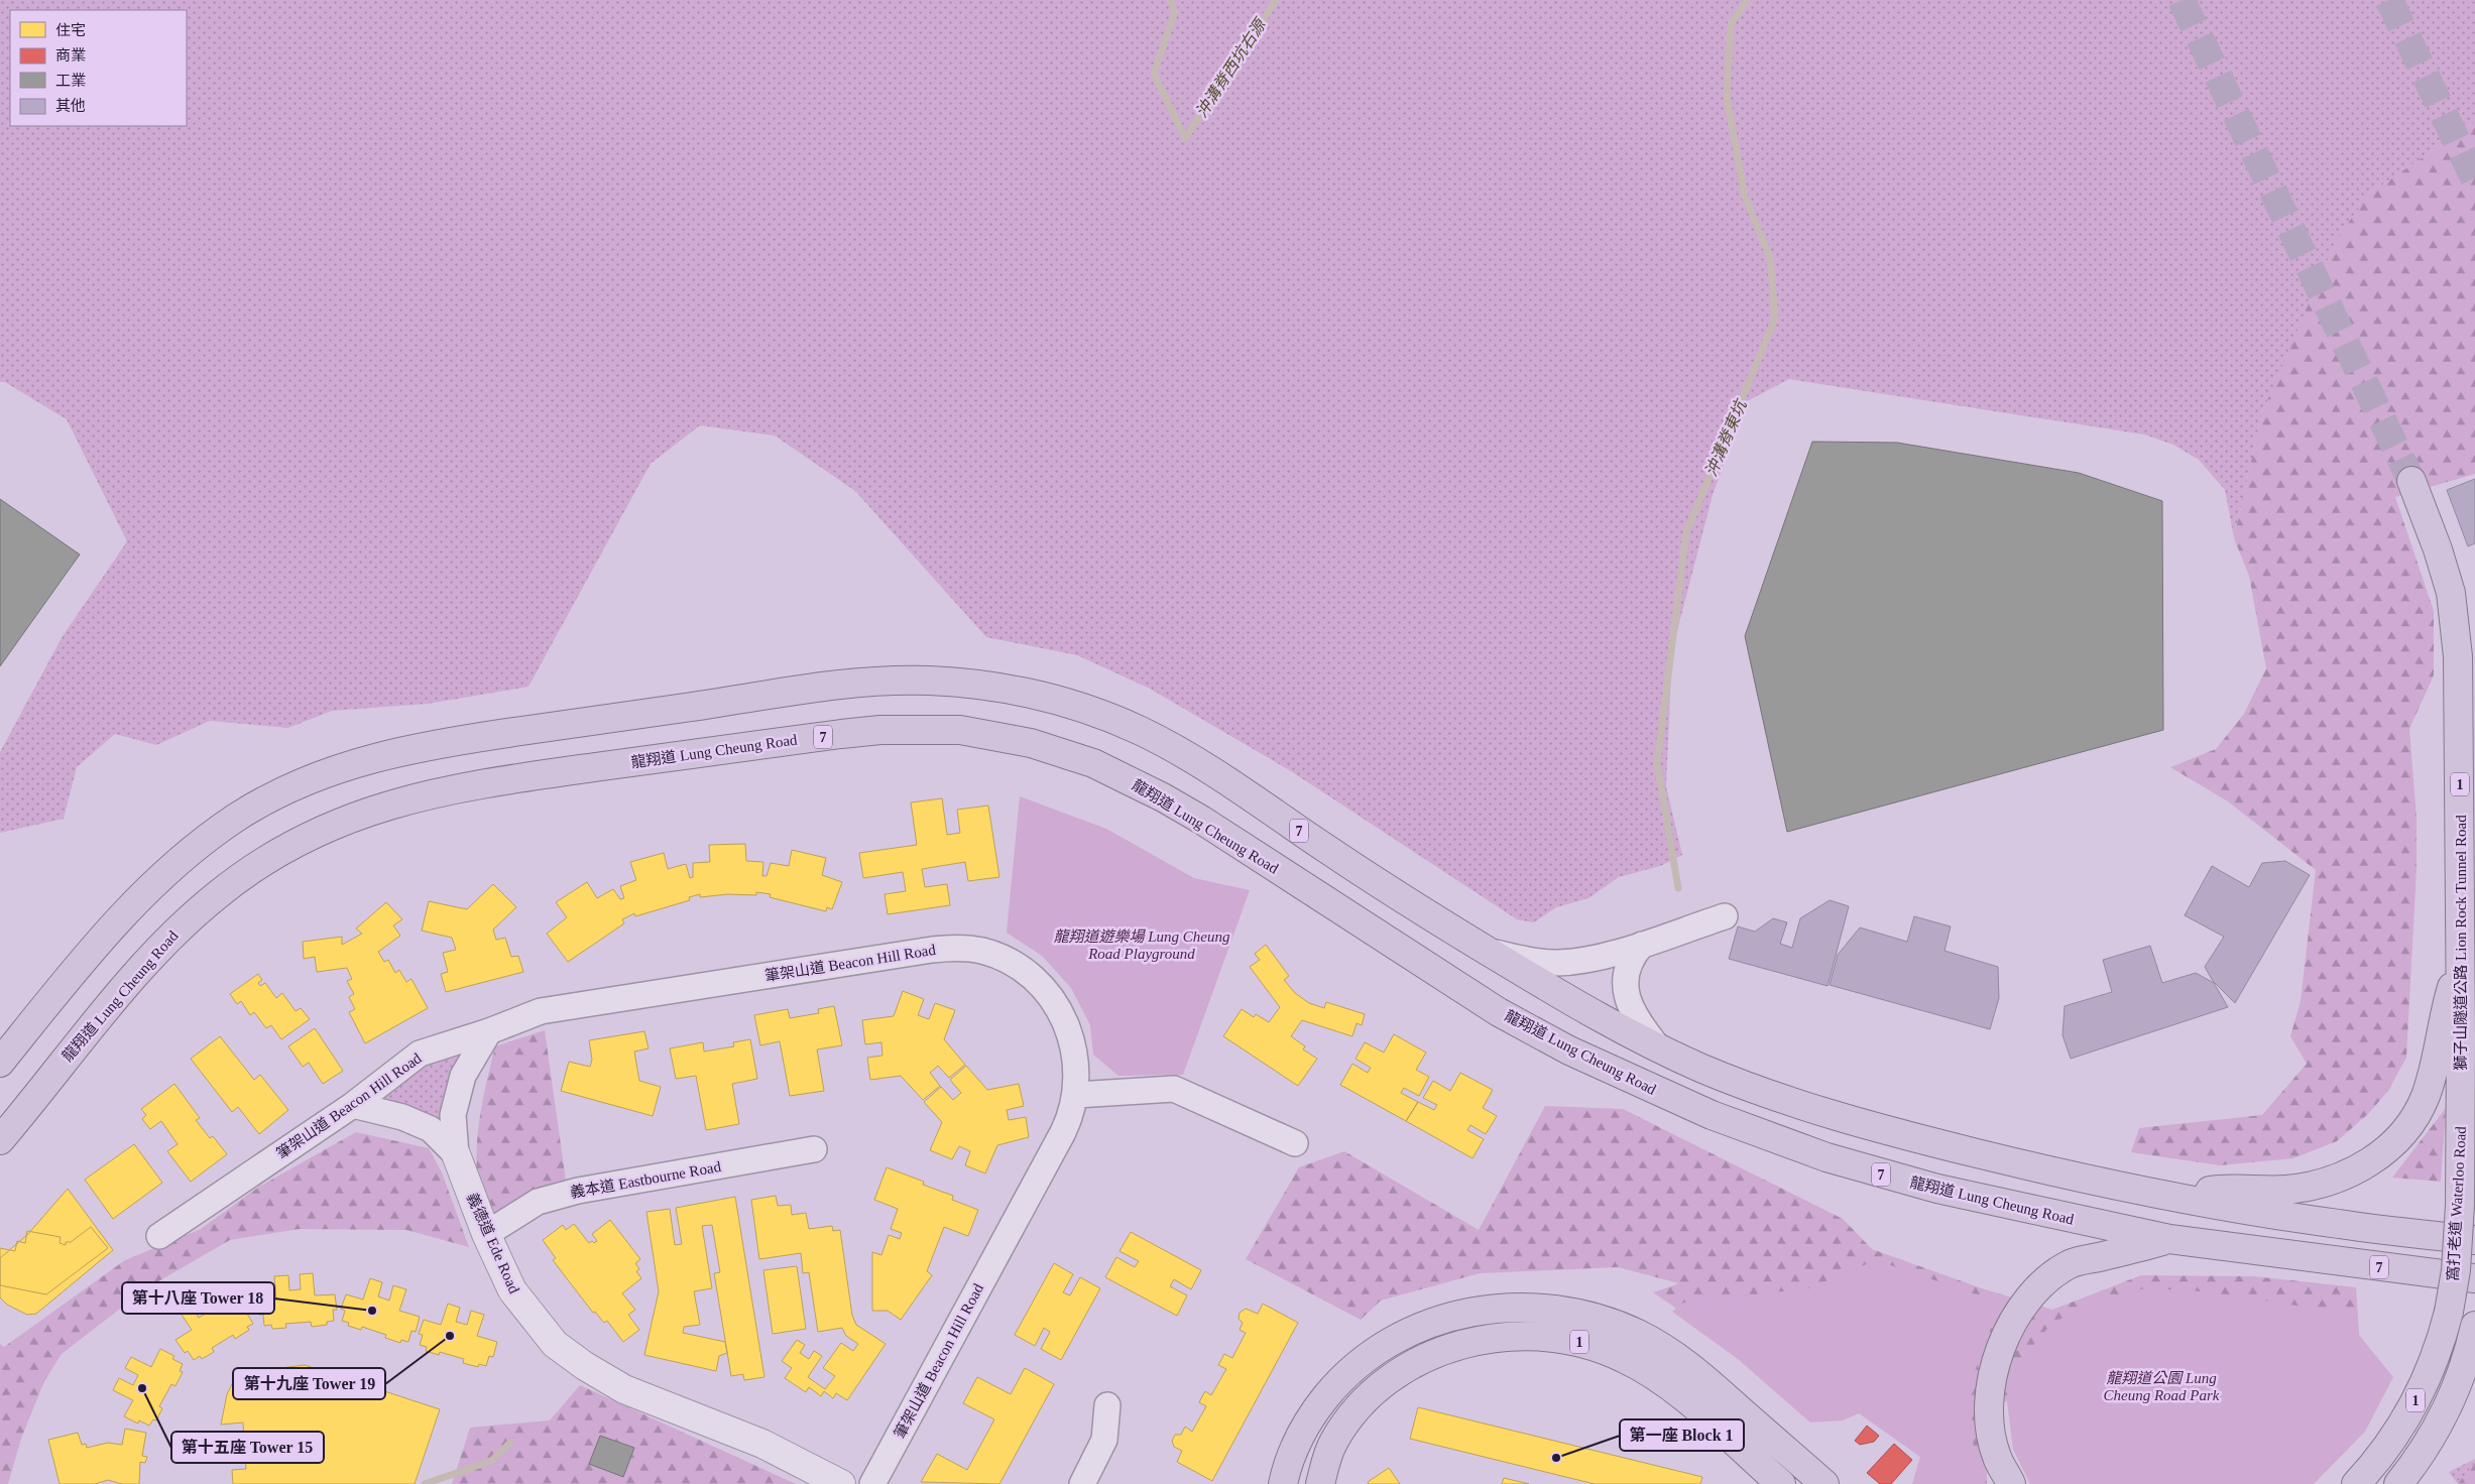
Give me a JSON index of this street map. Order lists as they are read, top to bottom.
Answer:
{
  "streets": {
    "highway": [
      "7",
      "龍翔道 Lung Cheung Road",
      "1",
      "獅子山隧道公路 Lion Rock Tunnel Road",
      "窩打老道 Waterloo Road"
    ],
    "street": ["筆架山道 Beacon Hill Road", "義本道 Eastbourne Road", "義德道 Ede Road"]
  },
  "crossings": [
    ["獅子山隧道公路 Lion Rock Tunnel Road", "窩打老道 Waterloo Road"],
    ["筆架山道 Beacon Hill Road", "義德道 Ede Road"],
    ["義本道 Eastbourne Road", "義德道 Ede Road"]
  ],
  "water": ["沖溝脊西坑右源", "沖溝脊東坑"],
  "parks": ["龍翔道遊樂場 Lung Cheung Road Playground", "龍翔道公園 Lung Cheung Road Park"],
  "places": [
    "第十八座 Tower 18",
    "第十九座 Tower 19",
    "第十五座 Tower 15",
    "第一座 Block 1"
  ],
  "legend": [
    "住宅",
    "商業",
    "工業",
    "其他"
  ]
}
